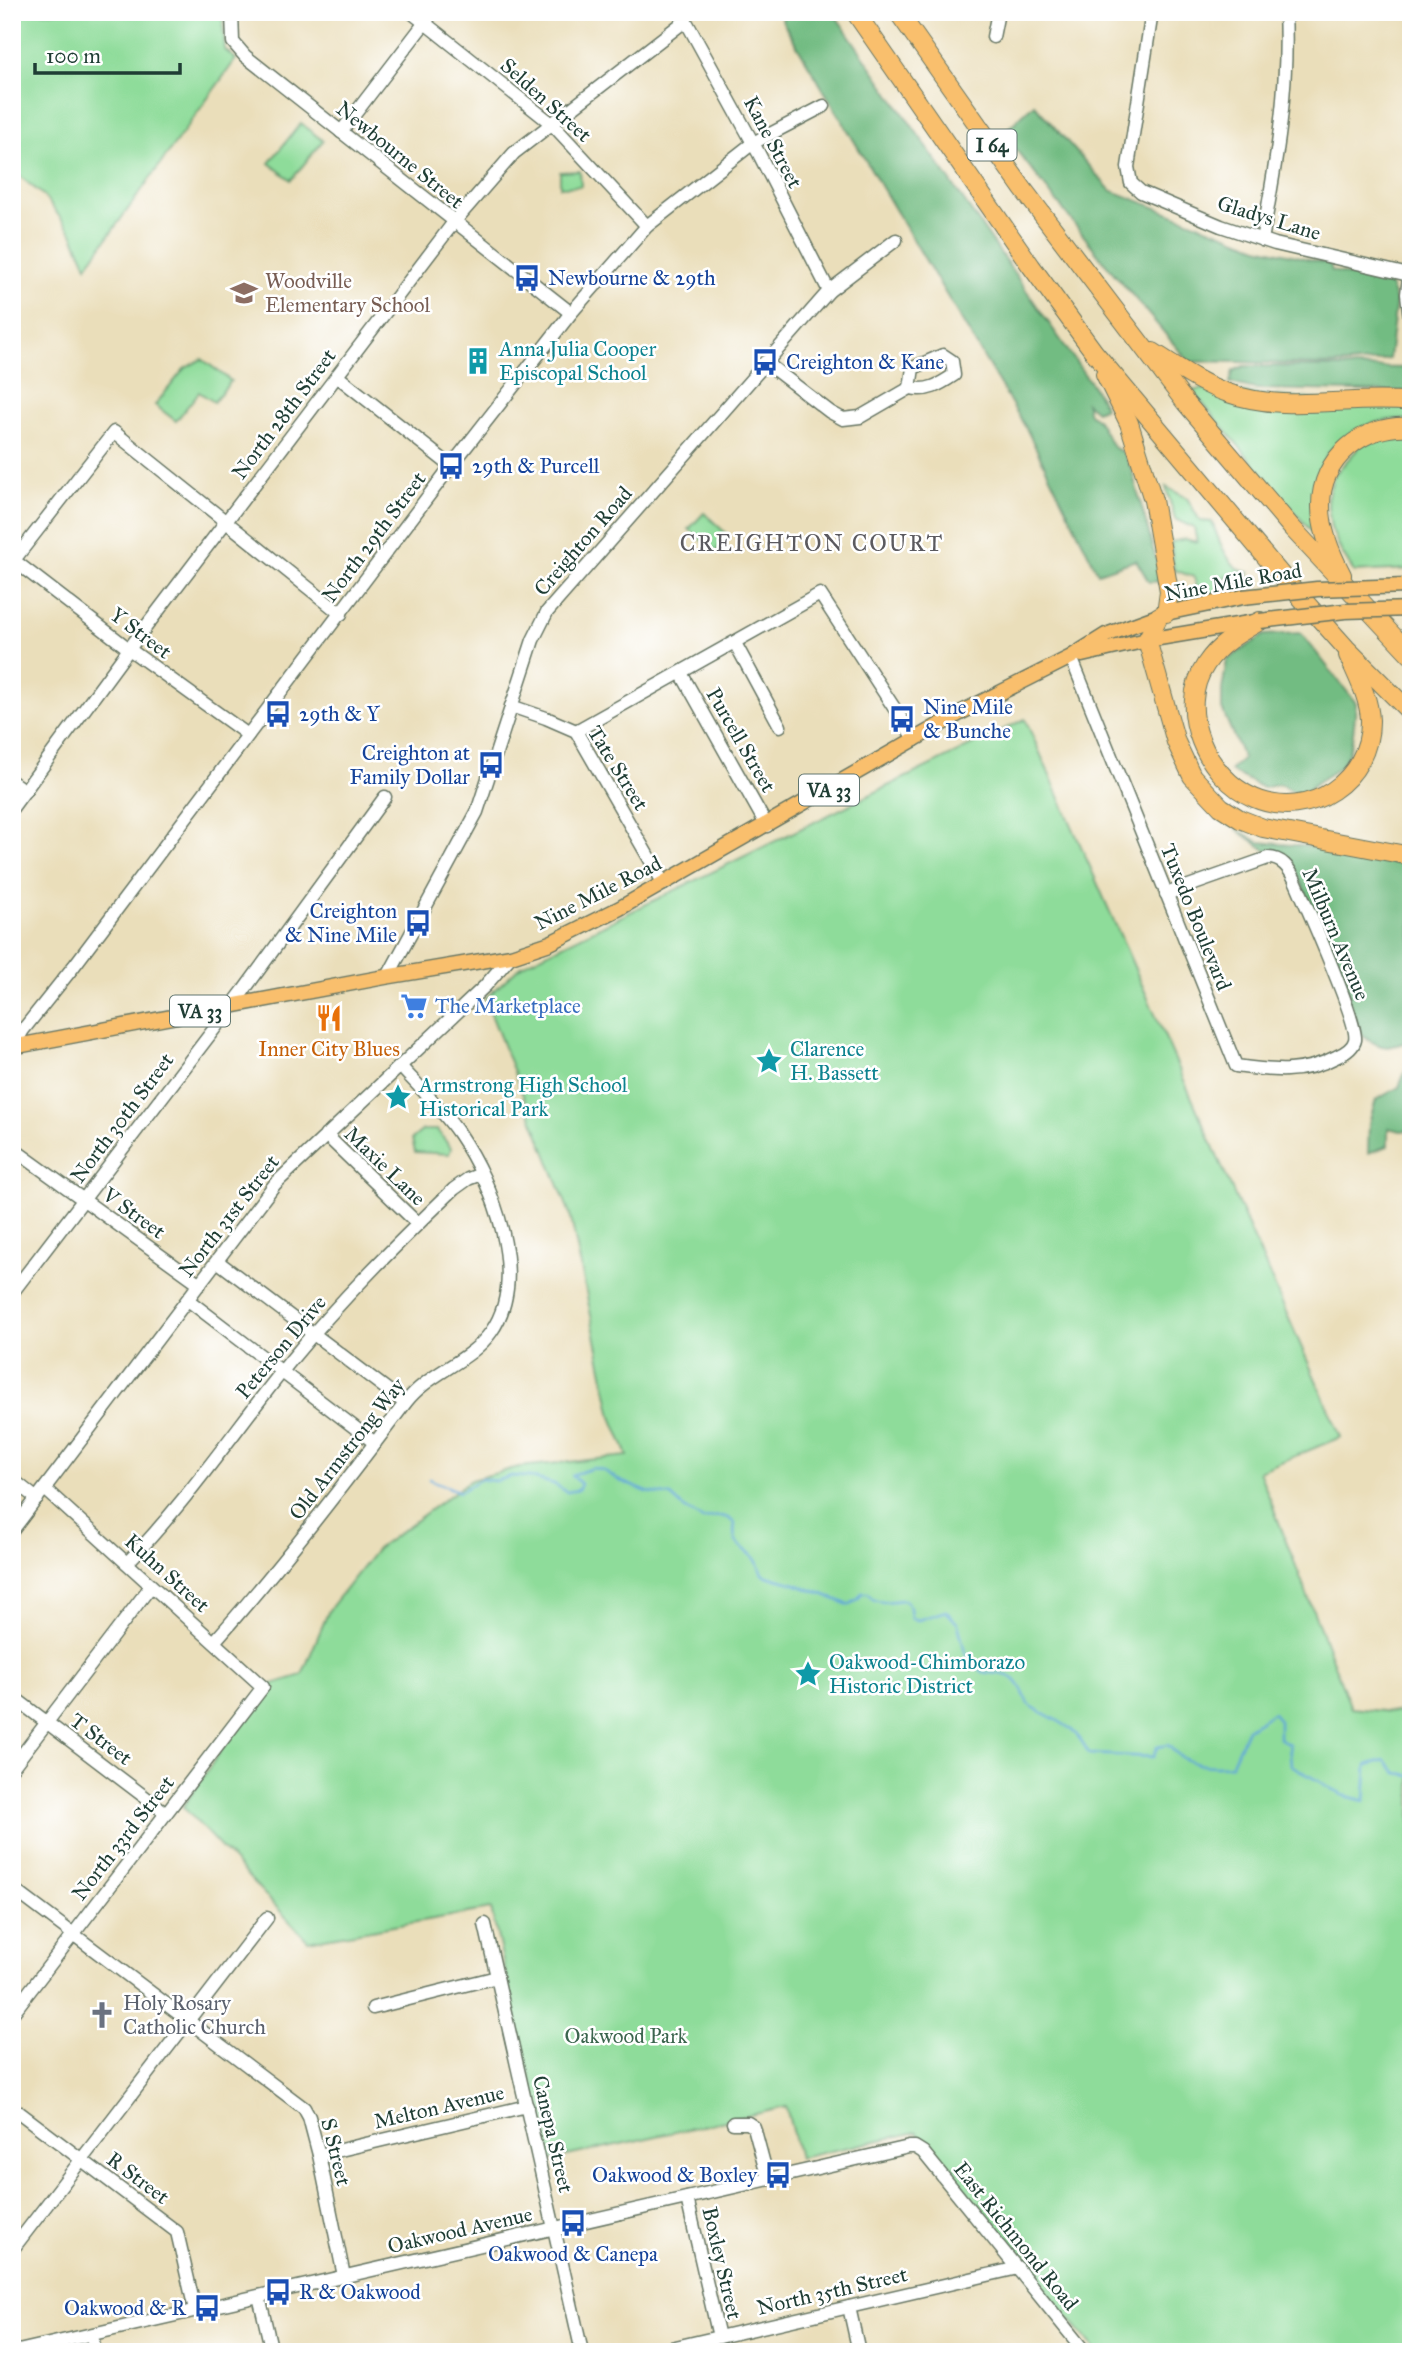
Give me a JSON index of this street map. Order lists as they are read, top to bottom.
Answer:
{
  "streets": {
    "highway": ["I 64"],
    "main road": ["Nine Mile Road", "VA 33"],
    "street": [
      "Selden Street",
      "Kane Street",
      "Newbourne Street",
      "Gladys Lane",
      "North 28th Street",
      "North 29th Street",
      "Creighton Road",
      "Y Street",
      "Purcell Street",
      "Tate Street",
      "Tuxedo Boulevard",
      "Milburn Avenue",
      "North 30th Street",
      "Maxie Lane",
      "V Street",
      "North 31st Street",
      "Peterson Drive",
      "Old Armstrong Way",
      "Kuhn Street",
      "T Street",
      "North 33rd Street",
      "Melton Avenue",
      "Canepa Street",
      "S Street",
      "R Street",
      "Oakwood Avenue",
      "East Richmond Road",
      "Boxley Street",
      "North 35th Street"
    ]
  },
  "crossings": [
    ["Selden Street", "North 28th Street"],
    ["Selden Street", "North 29th Street"],
    ["Kane Street", "North 28th Street"],
    ["Kane Street", "North 29th Street"],
    ["Kane Street", "Creighton Road"],
    ["Newbourne Street", "North 28th Street"],
    ["Newbourne Street", "North 29th Street"],
    ["North 28th Street", "Y Street"],
    ["North 29th Street", "Nine Mile Road"],
    ["North 29th Street", "Y Street"],
    ["Creighton Road", "Nine Mile Road"],
    ["Creighton Road", "Tate Street"],
    ["Nine Mile Road", "Purcell Street"],
    ["Nine Mile Road", "Tate Street"],
    ["Nine Mile Road", "Tuxedo Boulevard"],
    ["Nine Mile Road", "North 30th Street"],
    ["Nine Mile Road", "North 31st Street"],
    ["Tuxedo Boulevard", "Milburn Avenue"],
    ["North 30th Street", "V Street"],
    ["Maxie Lane", "North 31st Street"],
    ["Maxie Lane", "Peterson Drive"],
    ["V Street", "North 31st Street"],
    ["North 31st Street", "Old Armstrong Way"],
    ["North 31st Street", "Kuhn Street"],
    ["Peterson Drive", "Old Armstrong Way"],
    ["Peterson Drive", "Kuhn Street"],
    ["Old Armstrong Way", "Kuhn Street"],
    ["Kuhn Street", "North 33rd Street"],
    ["T Street", "North 33rd Street"],
    ["North 33rd Street", "S Street"],
    ["Melton Avenue", "Canepa Street"],
    ["Melton Avenue", "S Street"],
    ["Canepa Street", "Oakwood Avenue"],
    ["S Street", "Oakwood Avenue"],
    ["R Street", "Oakwood Avenue"],
    ["Oakwood Avenue", "East Richmond Road"],
    ["Oakwood Avenue", "Boxley Street"],
    ["East Richmond Road", "North 35th Street"],
    ["Boxley Street", "North 35th Street"]
  ],
  "districts": ["CREIGHTON COURT"],
  "parks": ["Oakwood Park"],
  "places": {
    "bus stop": [
      "Newbourne & 29th",
      "Creighton & Kane",
      "29th & Purcell",
      "29th & Y",
      "Nine Mile & Bunche",
      "Creighton at Family Dollar",
      "Creighton & Nine Mile",
      "Oakwood & Boxley",
      "Oakwood & Canepa",
      "R & Oakwood",
      "Oakwood & R"
    ],
    "school or university": ["Woodville Elementary School"],
    "building": ["Anna Julia Cooper Episcopal School"],
    "supermarket": ["The Marketplace"],
    "restaurant": ["Inner City Blues"],
    "place": ["Clarence H. Bassett", "Armstrong High School Historical Park", "Oakwood-Chimborazo Historic District"],
    "church": ["Holy Rosary Catholic Church"]
  },
  "scale_bar": "100 m"
}
